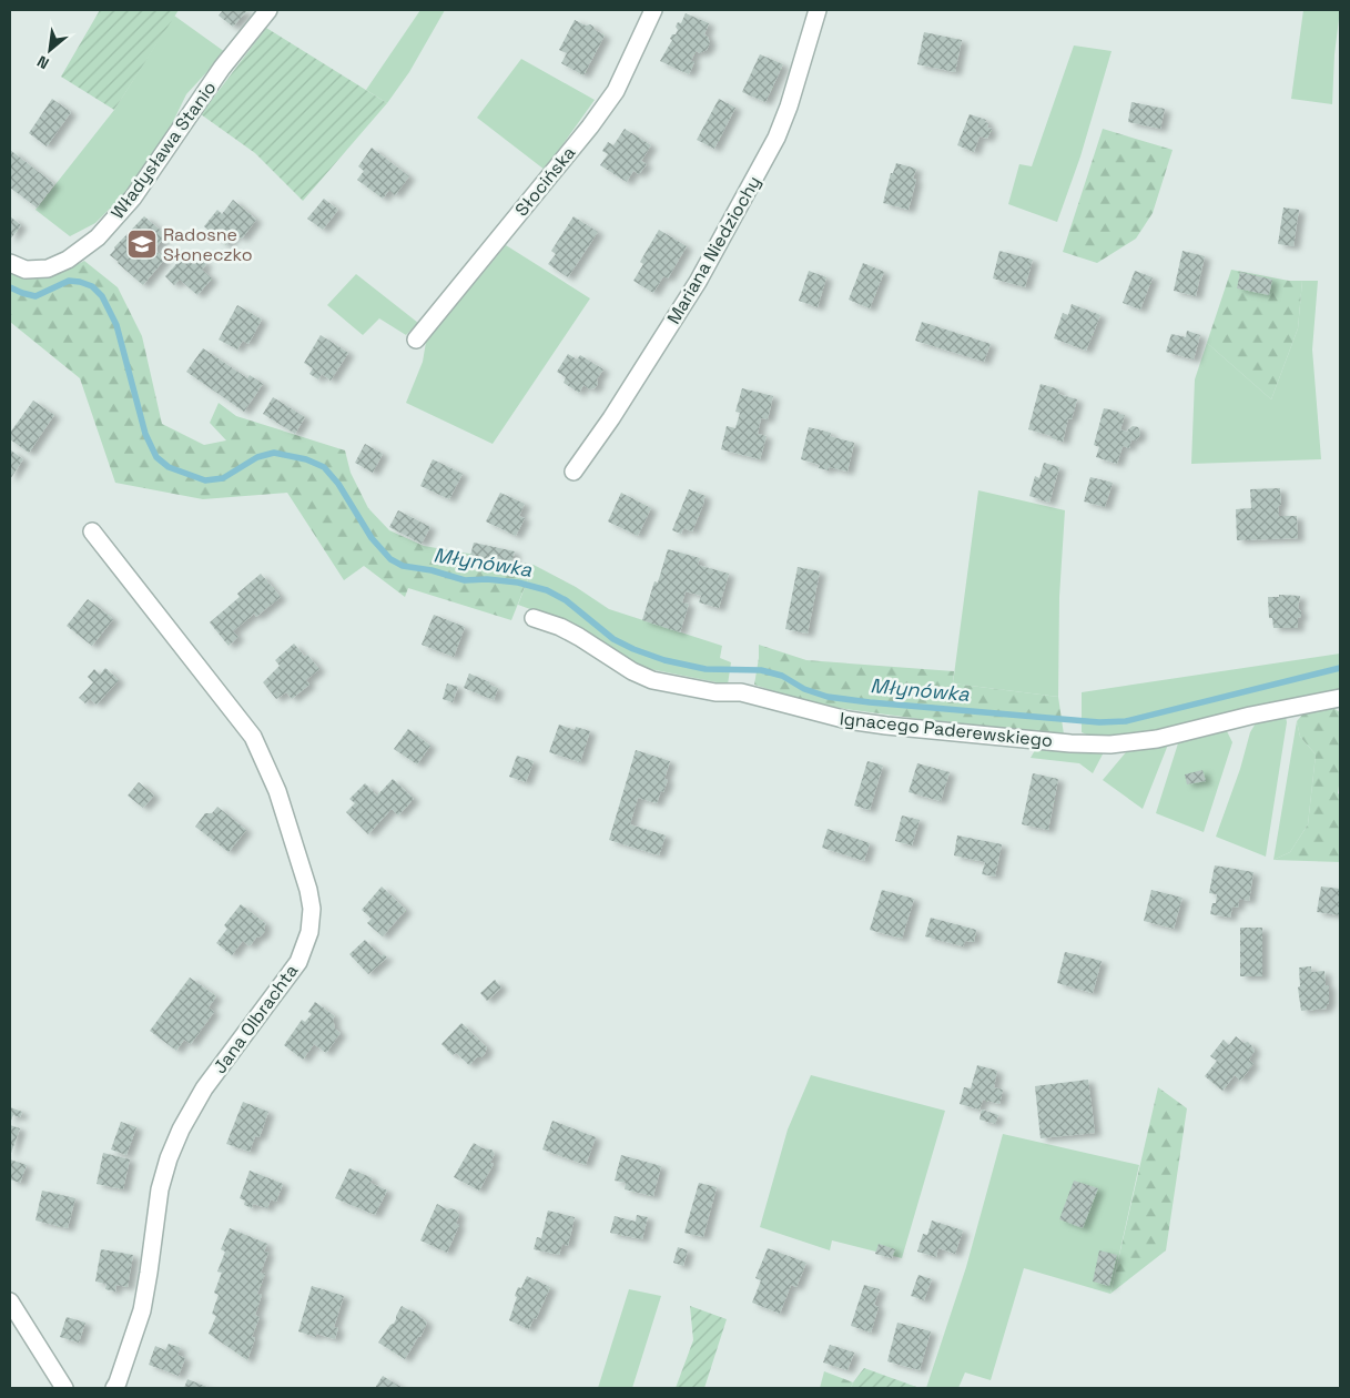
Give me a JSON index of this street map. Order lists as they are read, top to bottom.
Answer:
{
  "streets": {
    "street": [
      "Władysława Stanio",
      "Słocińska",
      "Mariana Niedziochy",
      "Ignacego Paderewskiego",
      "Jana Olbrachta"
    ]
  },
  "water": ["Młynówka"],
  "places": {
    "school or university": ["Radosne Słoneczko"]
  },
  "north": "bottom left"
}
